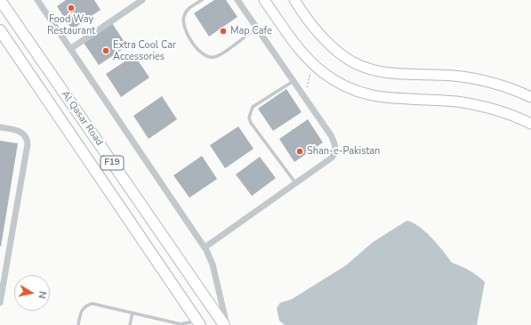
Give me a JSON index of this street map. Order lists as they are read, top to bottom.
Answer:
{
  "streets": {
    "main road": ["Al Qasar Road", "F19"]
  },
  "places": [
    "Food Way Restaurant",
    "Map Cafe",
    "Extra Cool Car Accessories",
    "Shan-e-Pakistan"
  ],
  "north": "right"
}
